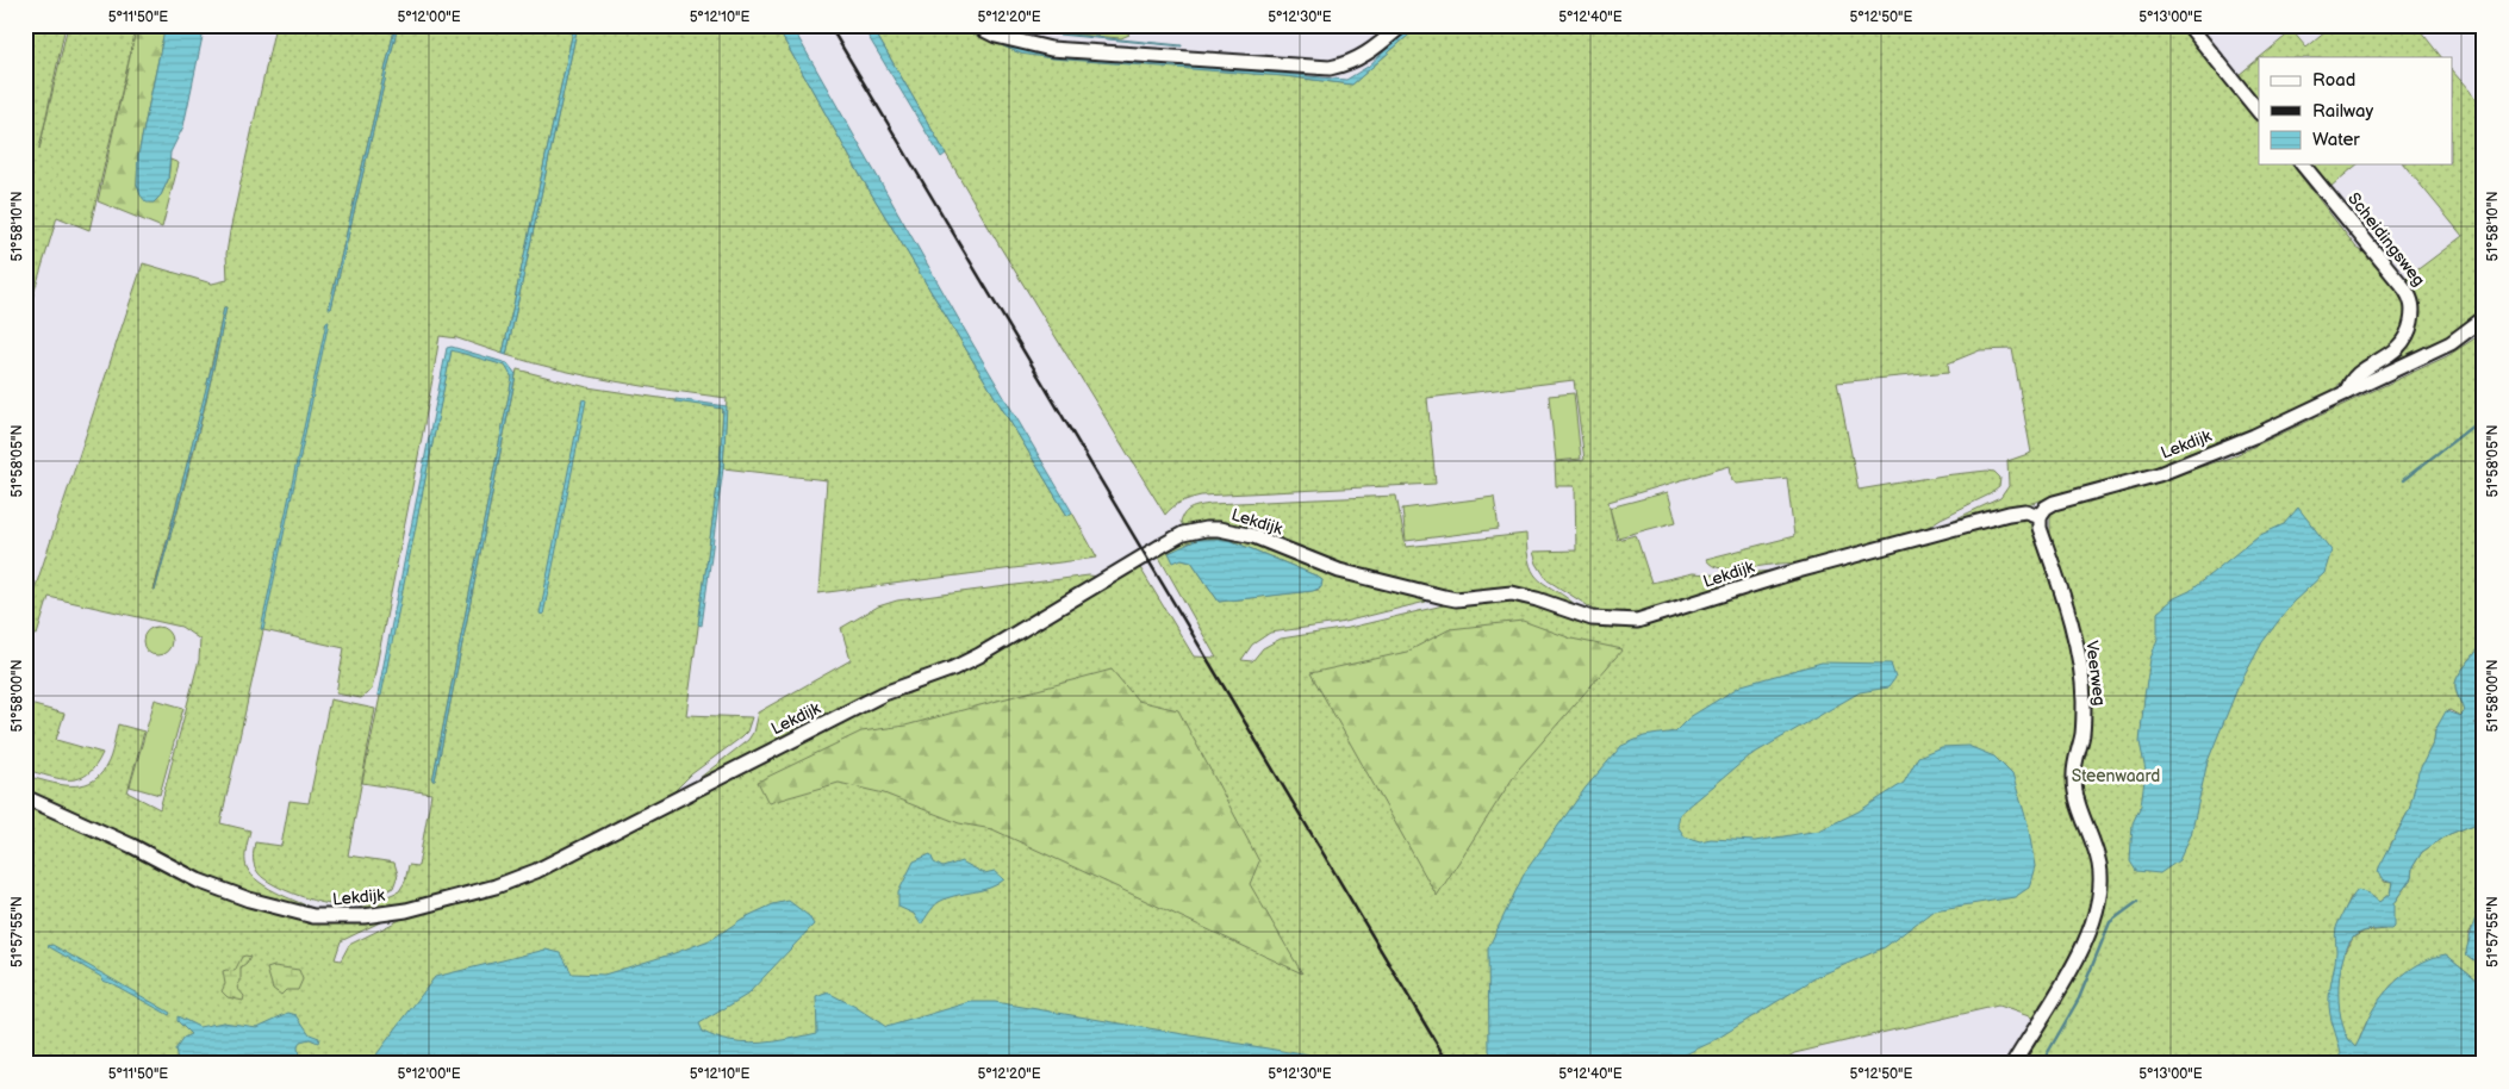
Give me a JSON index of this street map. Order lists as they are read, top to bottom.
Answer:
{
  "streets": {
    "street": ["Scheidingsweg", "Lekdijk", "Veerweg"]
  },
  "crossings": [
    ["Scheidingsweg", "Lekdijk"],
    ["Lekdijk", "Veerweg"]
  ],
  "parks": ["Steenwaard"],
  "legend": ["Road", "Railway", "Water"],
  "coordinates": [
    "5°11'50\"E",
    "5°12'00\"E",
    "5°12'10\"E",
    "5°12'20\"E",
    "5°12'30\"E",
    "5°12'40\"E",
    "5°12'50\"E",
    "5°13'00\"E",
    "51°58'10\"N",
    "51°58'05\"N",
    "51°58'00\"N",
    "51°57'55\"N"
  ]
}
